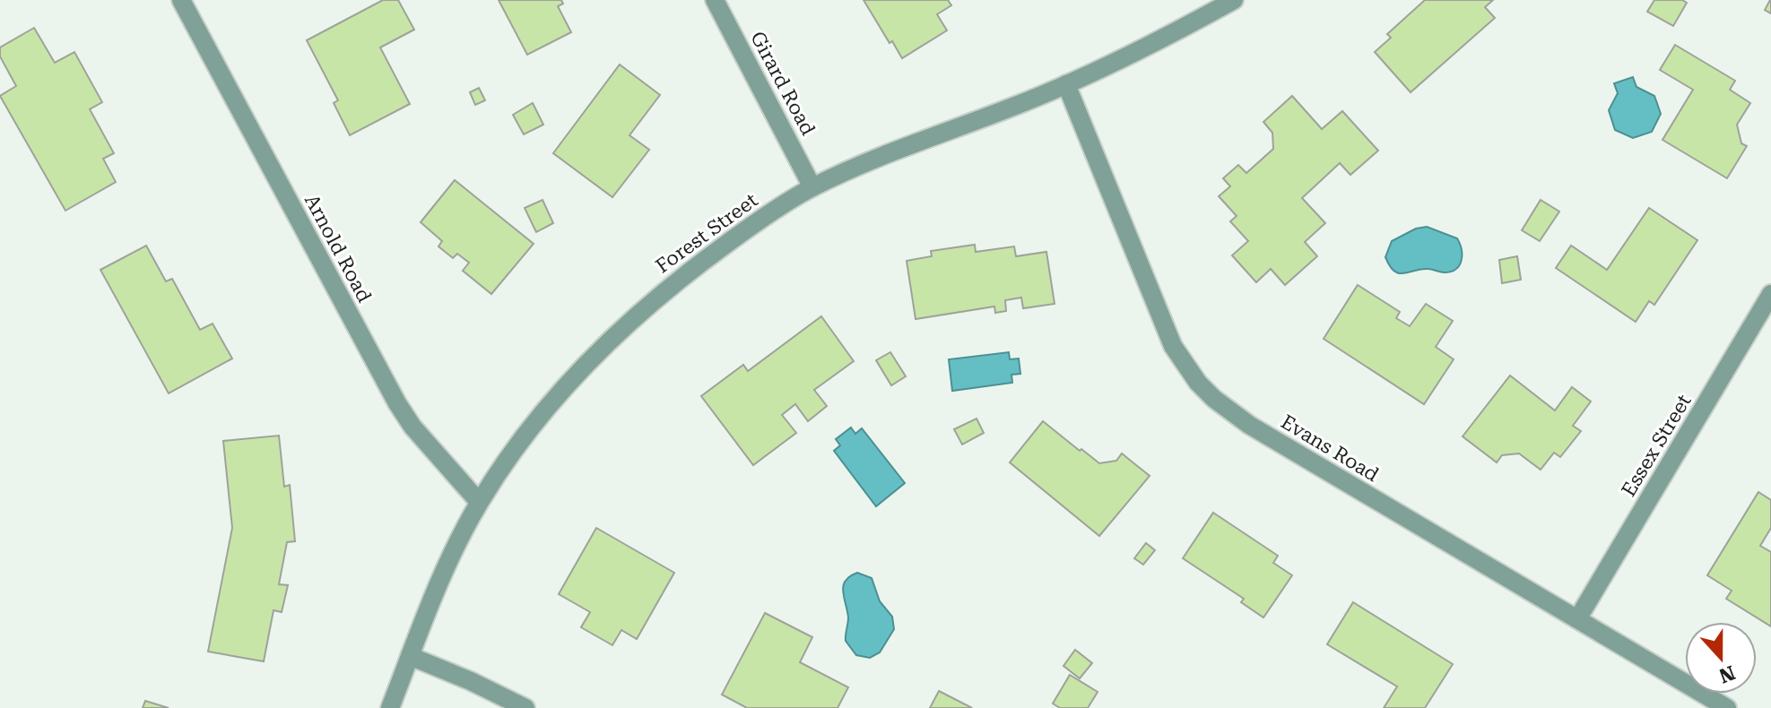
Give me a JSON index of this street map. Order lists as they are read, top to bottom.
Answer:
{
  "streets": {
    "street": [
      "Girard Road",
      "Forest Street",
      "Arnold Road",
      "Essex Street",
      "Evans Road"
    ]
  },
  "crossings": [
    ["Girard Road", "Forest Street"],
    ["Forest Street", "Arnold Road"],
    ["Forest Street", "Evans Road"],
    ["Essex Street", "Evans Road"]
  ],
  "north": "bottom"
}
